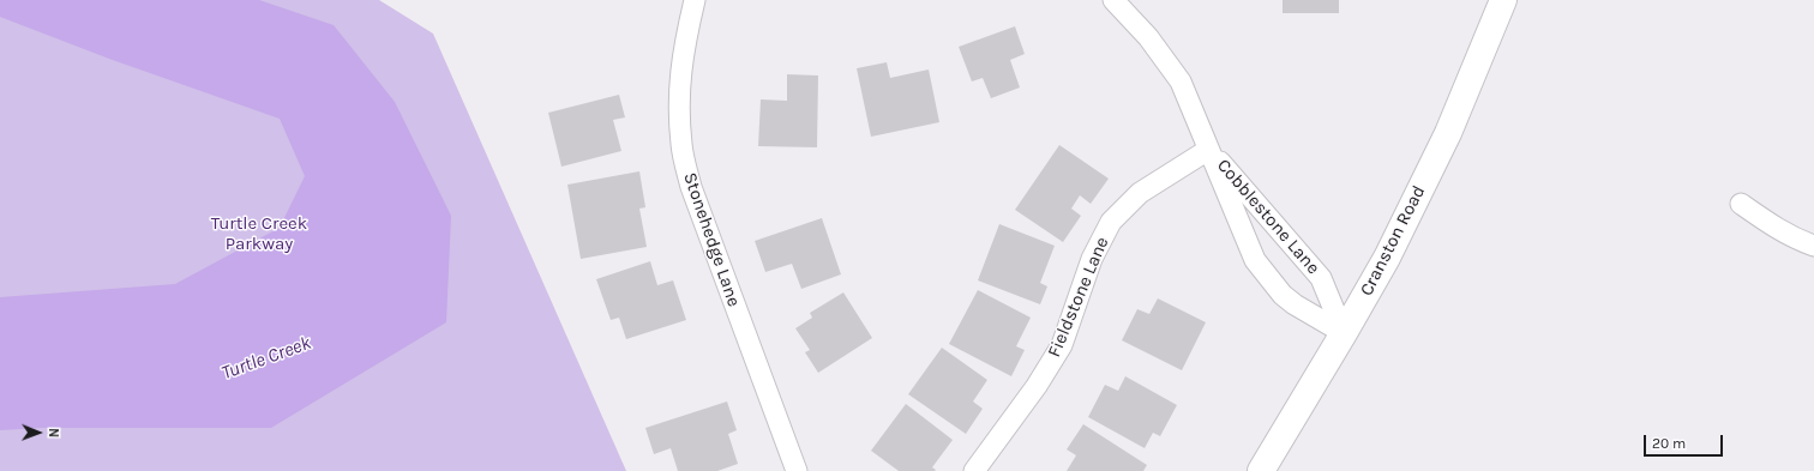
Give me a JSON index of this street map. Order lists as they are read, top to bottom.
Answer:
{
  "streets": {
    "street": [
      "Cobblestone Lane",
      "Stonehedge Lane",
      "Cranston Road",
      "Fieldstone Lane"
    ]
  },
  "crossings": [
    ["Cobblestone Lane", "Cranston Road"],
    ["Cobblestone Lane", "Fieldstone Lane"]
  ],
  "water": ["Turtle Creek"],
  "parks": ["Turtle Creek Parkway"],
  "scale_bar": "20 m",
  "north": "right"
}
